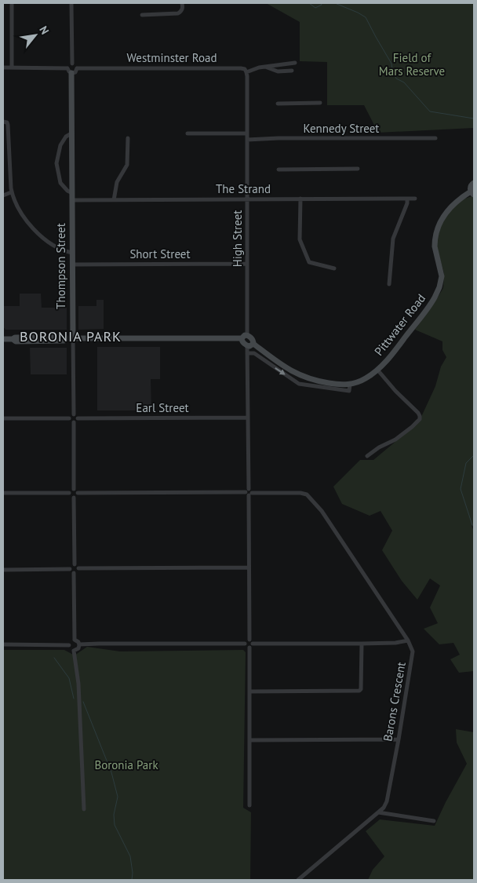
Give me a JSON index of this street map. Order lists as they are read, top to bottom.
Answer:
{
  "streets": {
    "main road": ["Thompson Street", "Pittwater Road"],
    "street": [
      "Westminster Road",
      "Kennedy Street",
      "The Strand",
      "High Street",
      "Short Street",
      "Earl Street",
      "Barons Crescent"
    ]
  },
  "crossings": [
    ["Westminster Road", "High Street"],
    ["Kennedy Street", "High Street"],
    ["The Strand", "High Street"],
    ["The Strand", "Thompson Street"],
    ["High Street", "Short Street"],
    ["High Street", "Pittwater Road"],
    ["Short Street", "Thompson Street"]
  ],
  "districts": ["BORONIA PARK"],
  "parks": ["Field of Mars Reserve", "Boronia Park"],
  "north": "top right"
}
